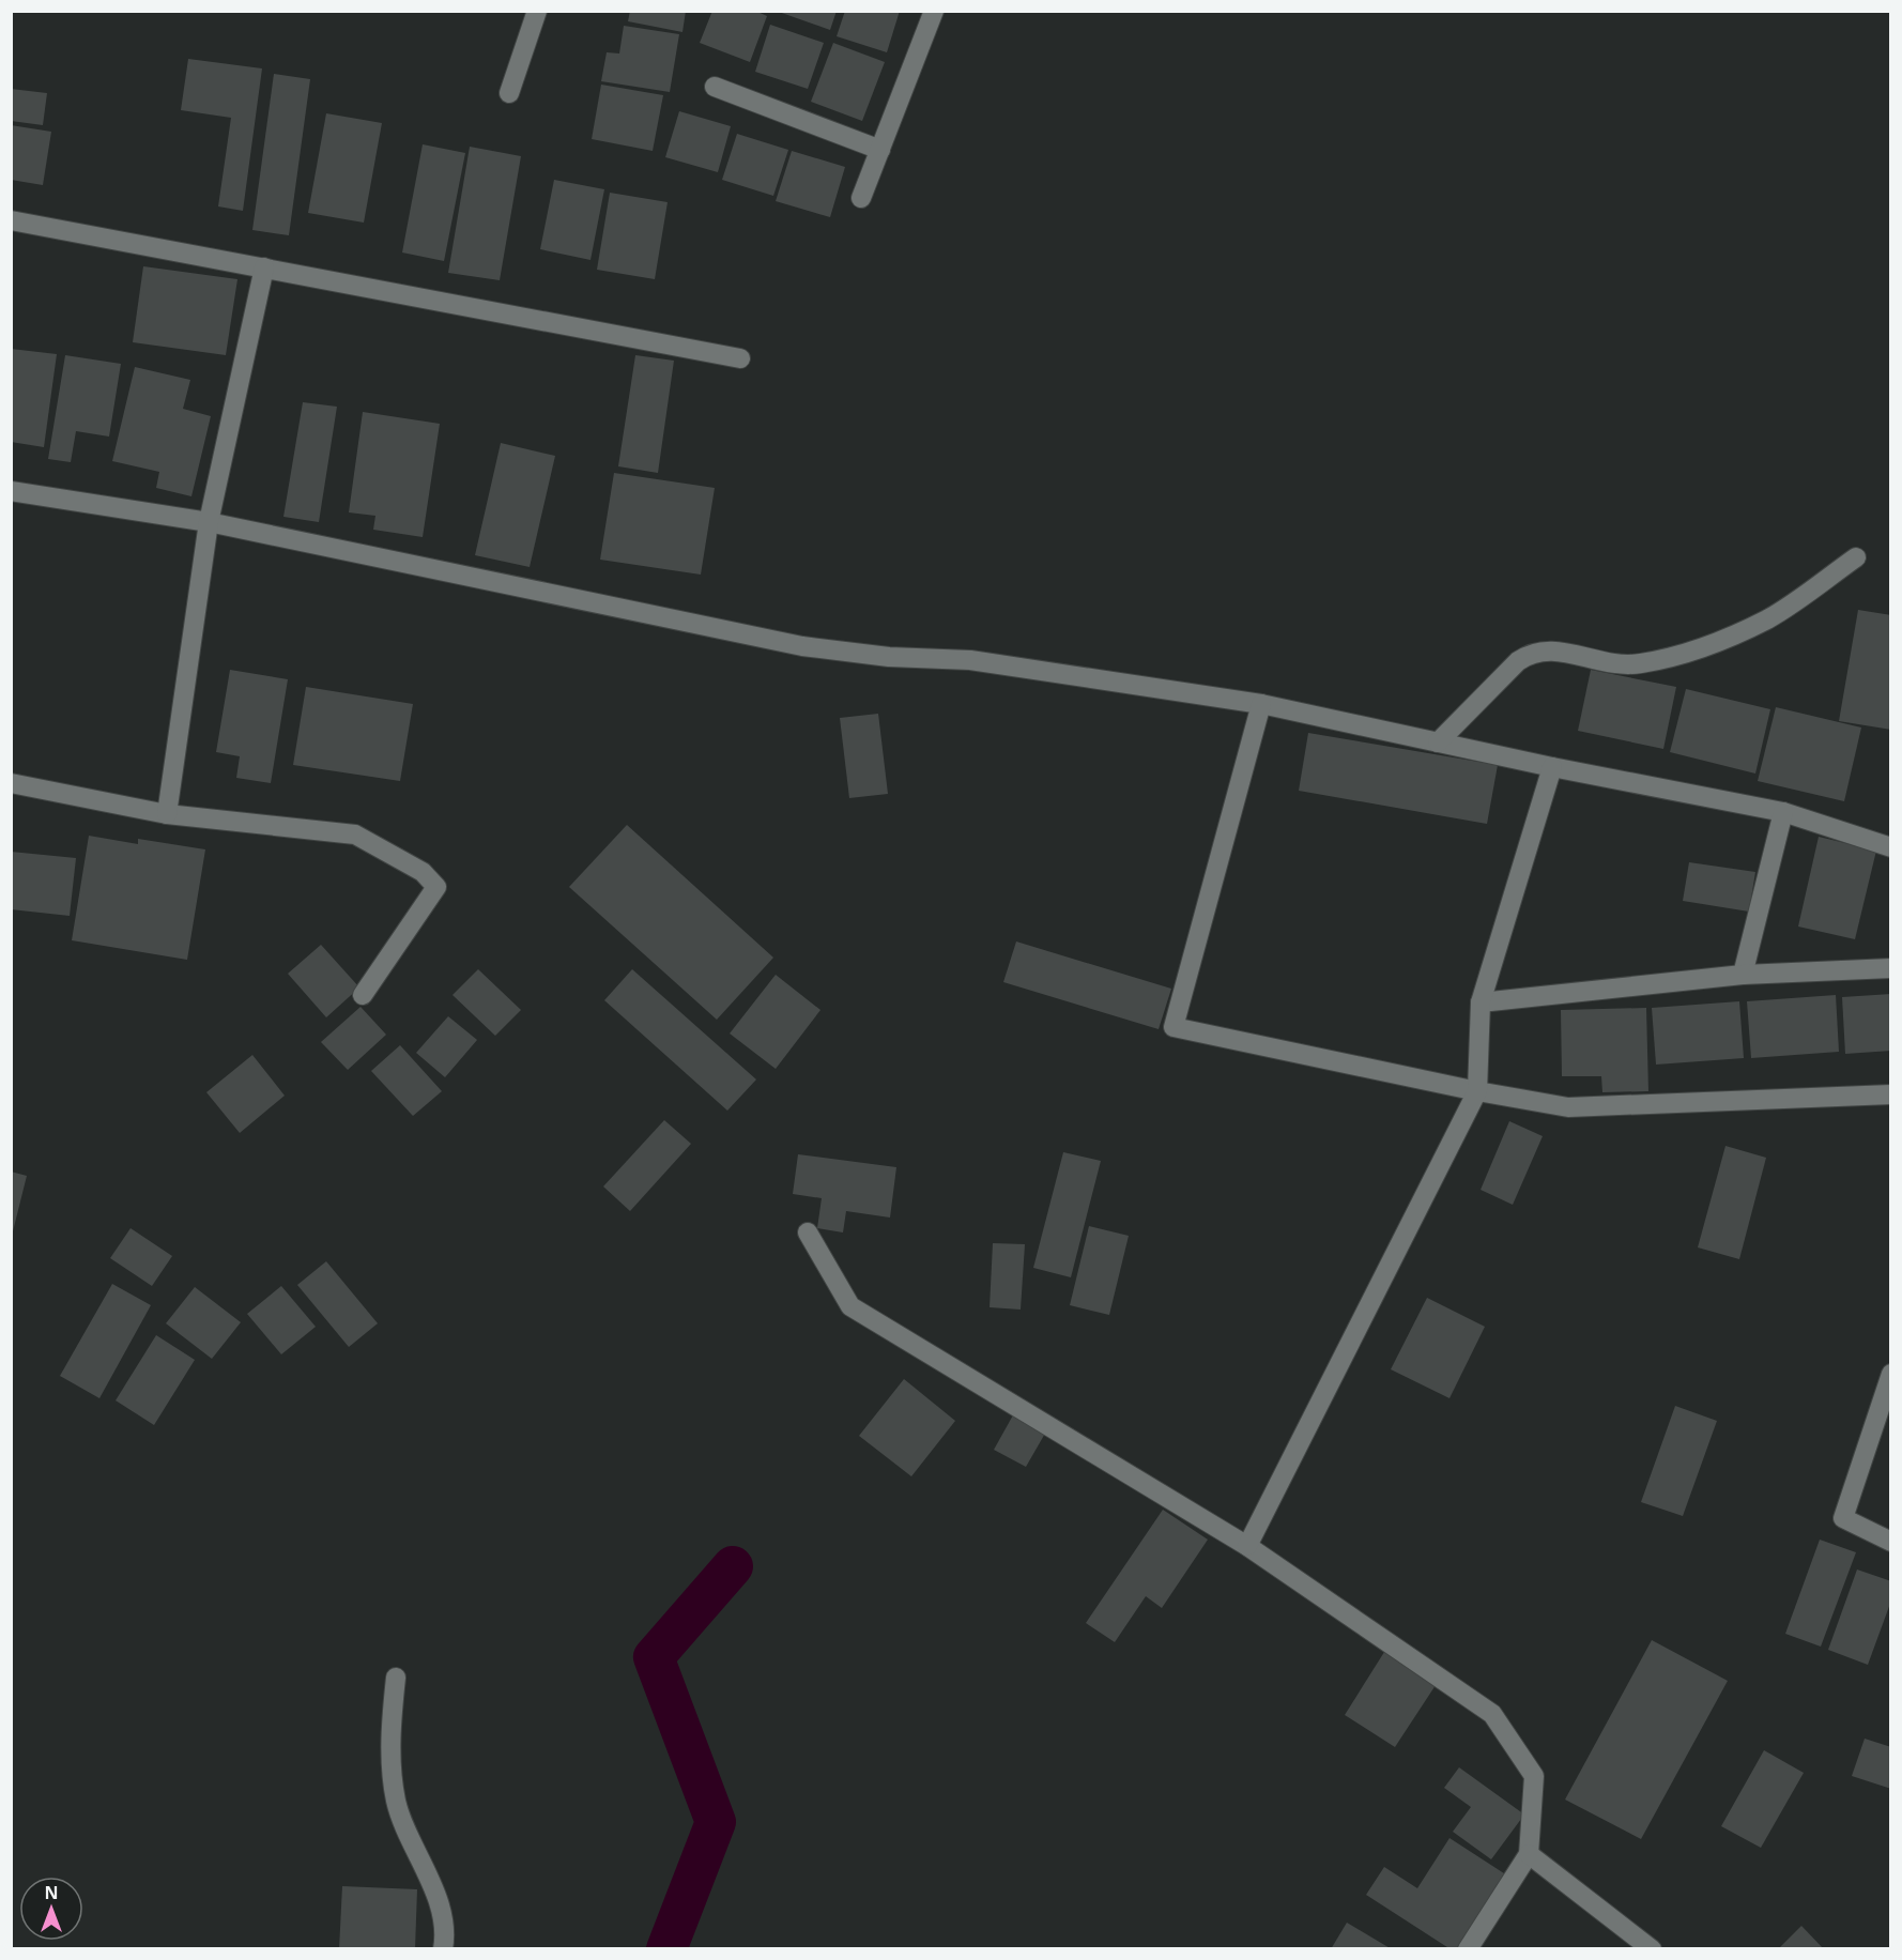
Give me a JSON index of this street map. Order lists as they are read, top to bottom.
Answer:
{
  "north": "top"
}
